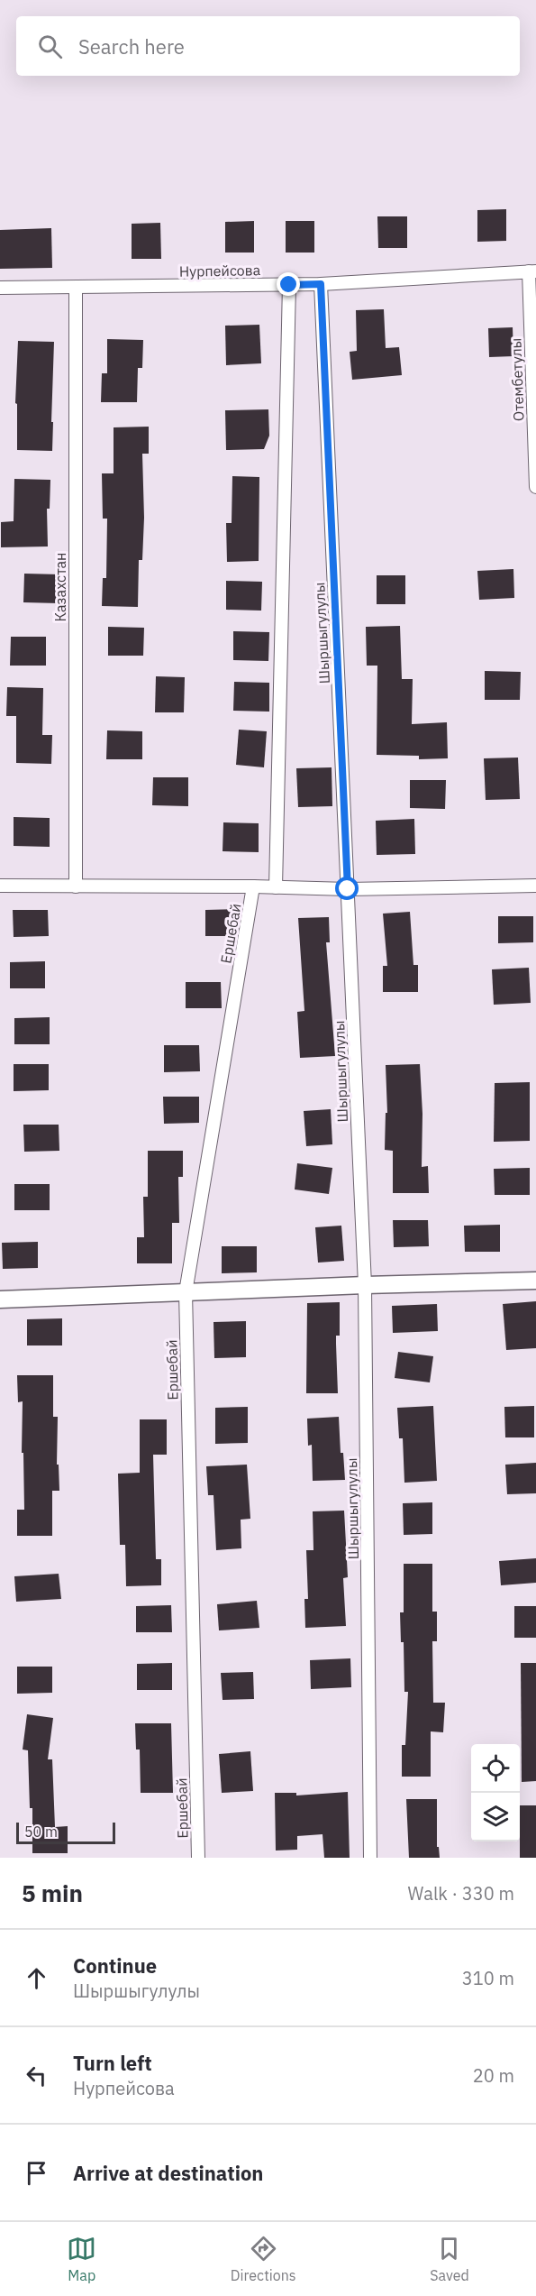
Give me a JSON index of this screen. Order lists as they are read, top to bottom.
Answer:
{
  "streets": {
    "street": [
      "Нурпейсова",
      "Отембетулы",
      "Казахстан",
      "Шыршыгулулы",
      "Ершебай"
    ]
  },
  "crossings": [
    ["Нурпейсова", "Отембетулы"],
    ["Нурпейсова", "Казахстан"],
    ["Нурпейсова", "Шыршыгулулы"]
  ],
  "scale_bar": "50 m",
  "page": {
    "search": "Search here",
    "scale": "50 m",
    "heading": ["5 min", "Walk · 330 m"],
    "list": [
      ["Continue", "Шыршыгулулы", "310 m"],
      ["Turn left", "Нурпейсова", "20 m"],
      "Arrive at destination"
    ],
    "nav": ["Map", "Directions", "Saved"]
  }
}
